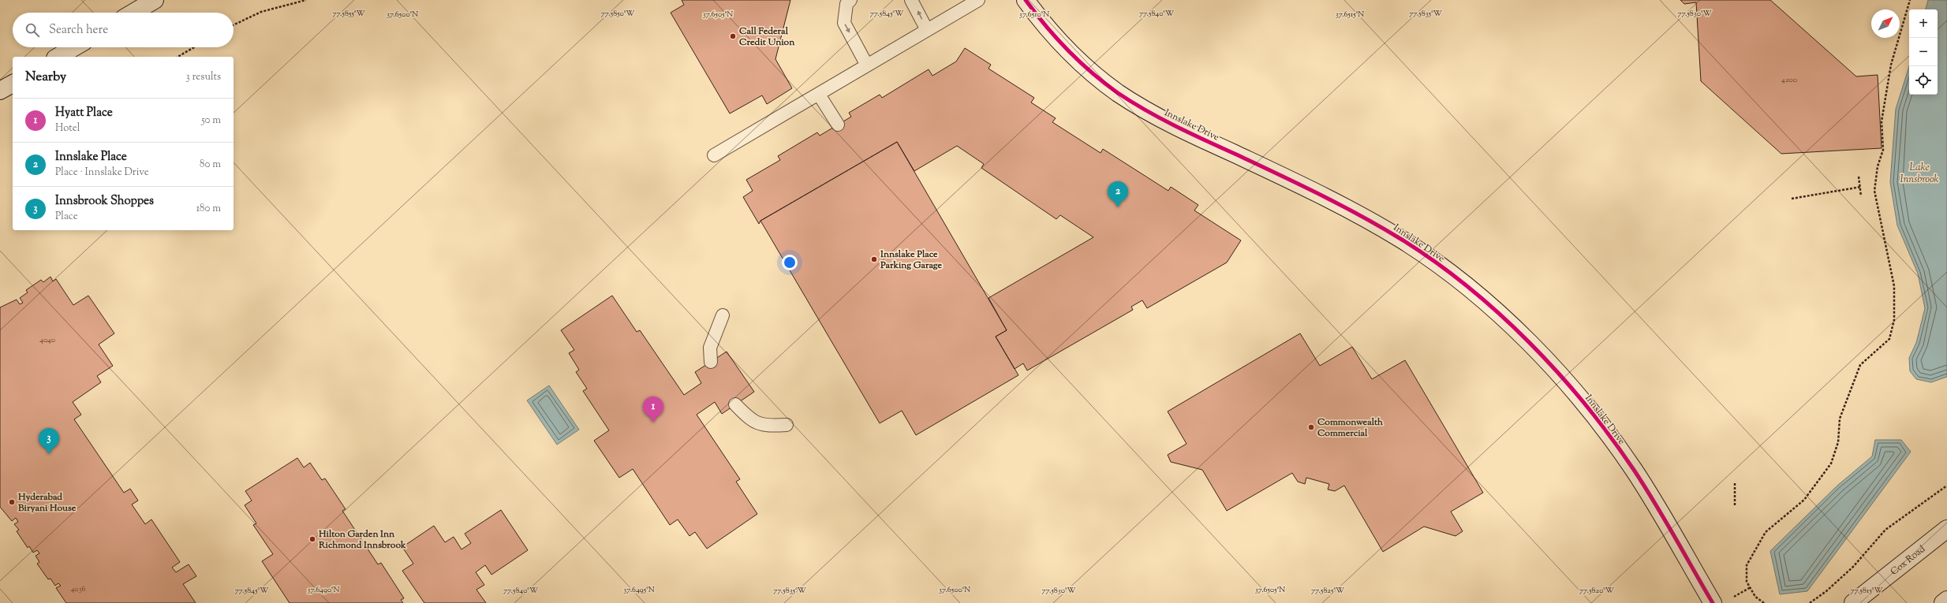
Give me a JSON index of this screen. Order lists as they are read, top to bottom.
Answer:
{
  "streets": {
    "street": ["Innslake Drive", "Cox Road"]
  },
  "water": ["Lake Innsbrook"],
  "places": [
    "Call Federal Credit Union",
    "Innslake Place Parking Garage",
    "Commonwealth Commercial",
    "Hyderabad Biryani House",
    "Hilton Garden Inn Richmond Innsbrook"
  ],
  "house_numbers": ["4200", "4040", "4036"],
  "north": "top right",
  "page": {
    "map_buttons": ["+", "−"],
    "search": "Search here",
    "heading": ["Nearby", "3 results"],
    "list": [
      {
        "mark": "1",
        "name": "Hyatt Place",
        "note": "Hotel",
        "value": "50 m"
      },
      {
        "mark": "2",
        "name": "Innslake Place",
        "note": "Place · Innslake Drive",
        "value": "80 m"
      },
      {
        "mark": "3",
        "name": "Innsbrook Shoppes",
        "note": "Place",
        "value": "180 m"
      }
    ],
    "pins": ["2", "1", "3"]
  },
  "coordinates": [
    "77.5855°W",
    "77.5850°W",
    "77.5845°W",
    "77.5840°W",
    "77.5835°W",
    "77.5830°W",
    "37.6500°N",
    "37.6505°N",
    "37.6510°N",
    "37.6515°N",
    "37.6490°N",
    "37.6495°N",
    "77.5825°W",
    "77.5820°W",
    "77.5815°W"
  ]
}
